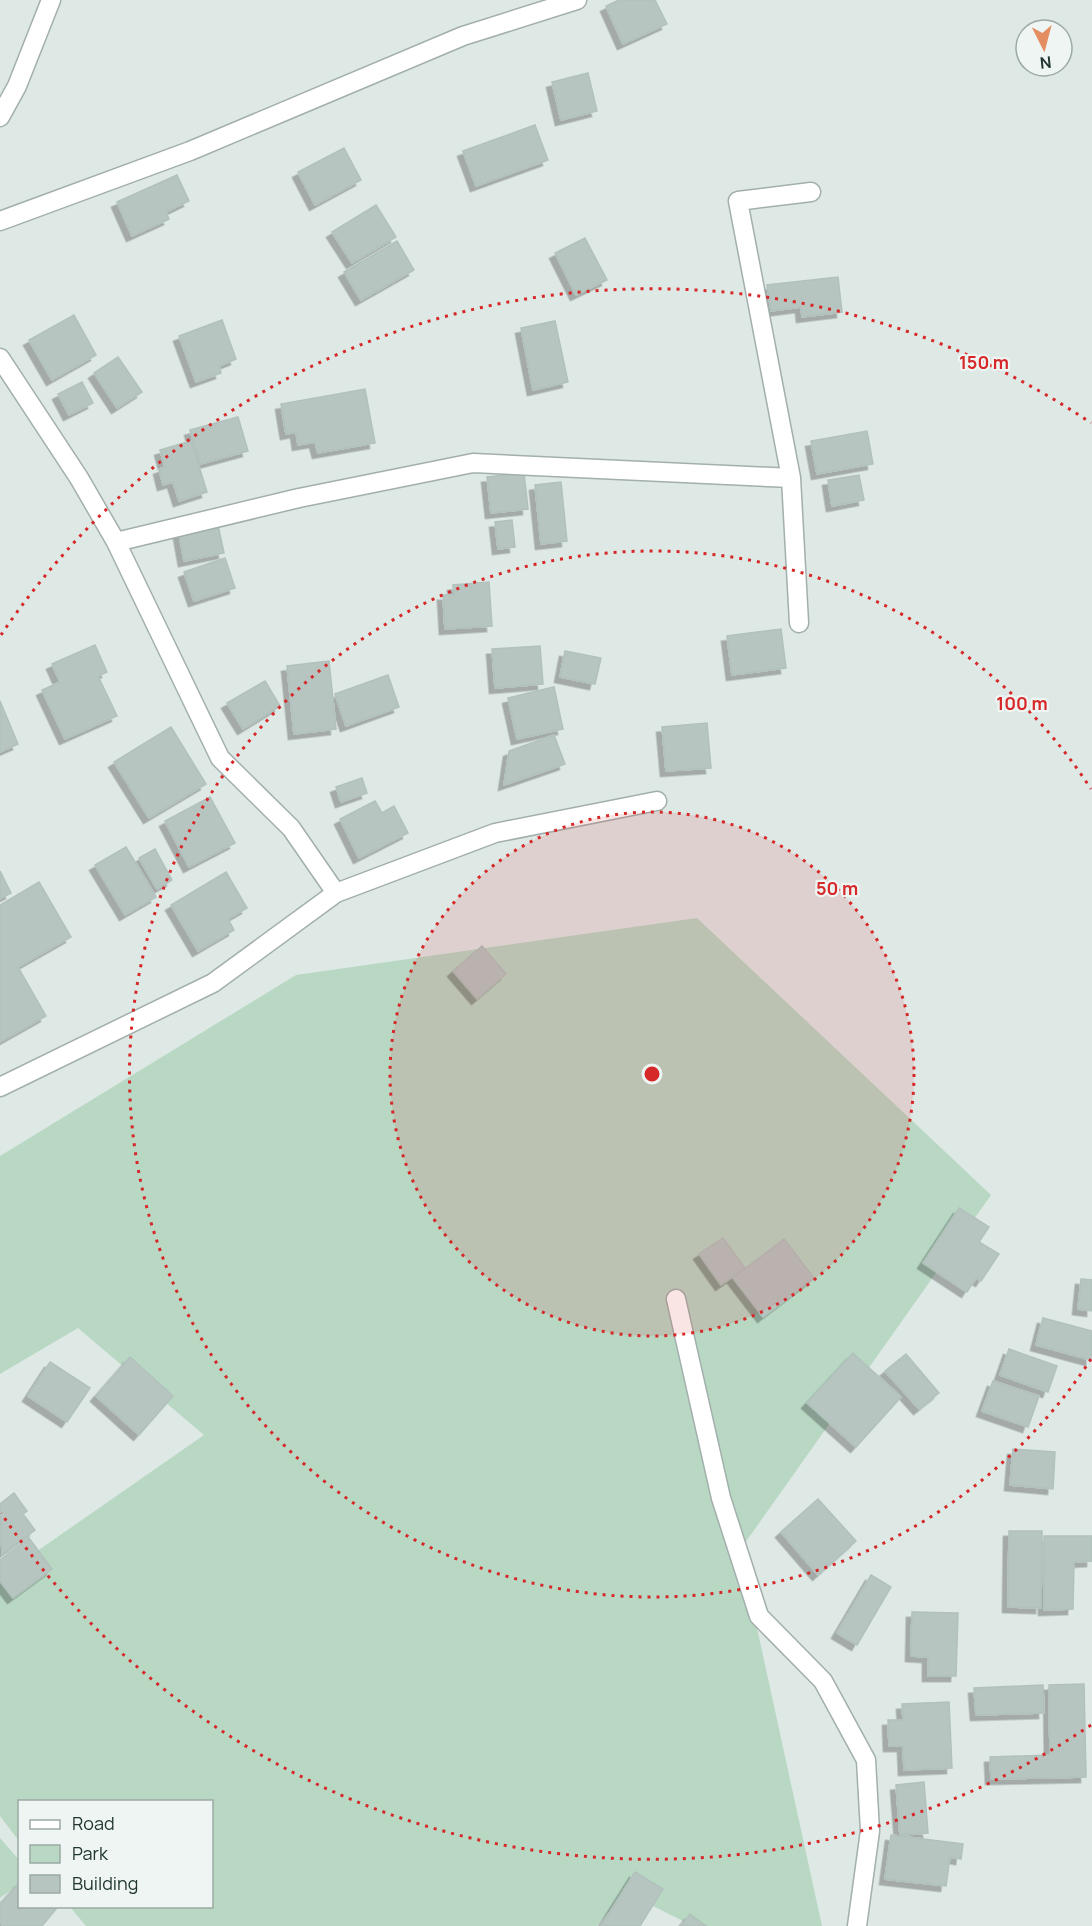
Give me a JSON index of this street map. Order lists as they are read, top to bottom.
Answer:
{
  "legend": ["Road", "Park", "Building"],
  "north": "bottom",
  "rings": ["150 m", "100 m", "50 m"]
}
